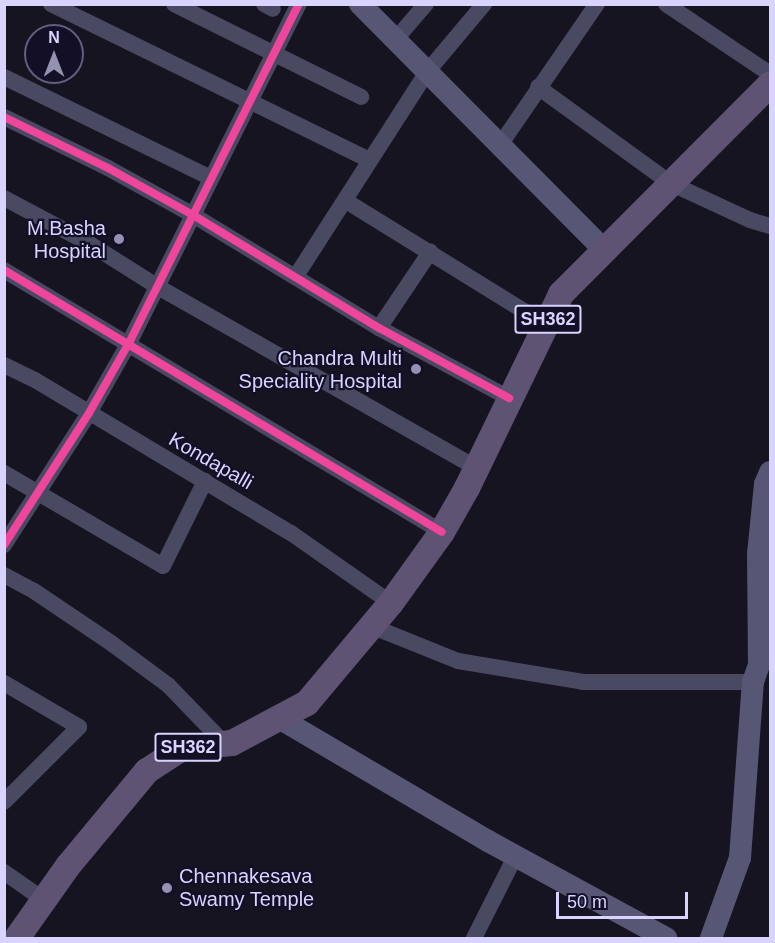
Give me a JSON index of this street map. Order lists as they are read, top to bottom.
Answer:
{
  "streets": {
    "main road": ["SH362"],
    "street": ["Kondapalli"]
  },
  "crossings": [
    ["SH362", "Kondapalli"]
  ],
  "places": ["M.Basha Hospital", "Chandra Multi Speciality Hospital", "Chennakesava Swamy Temple"],
  "scale_bar": "50 m",
  "north": "top"
}
